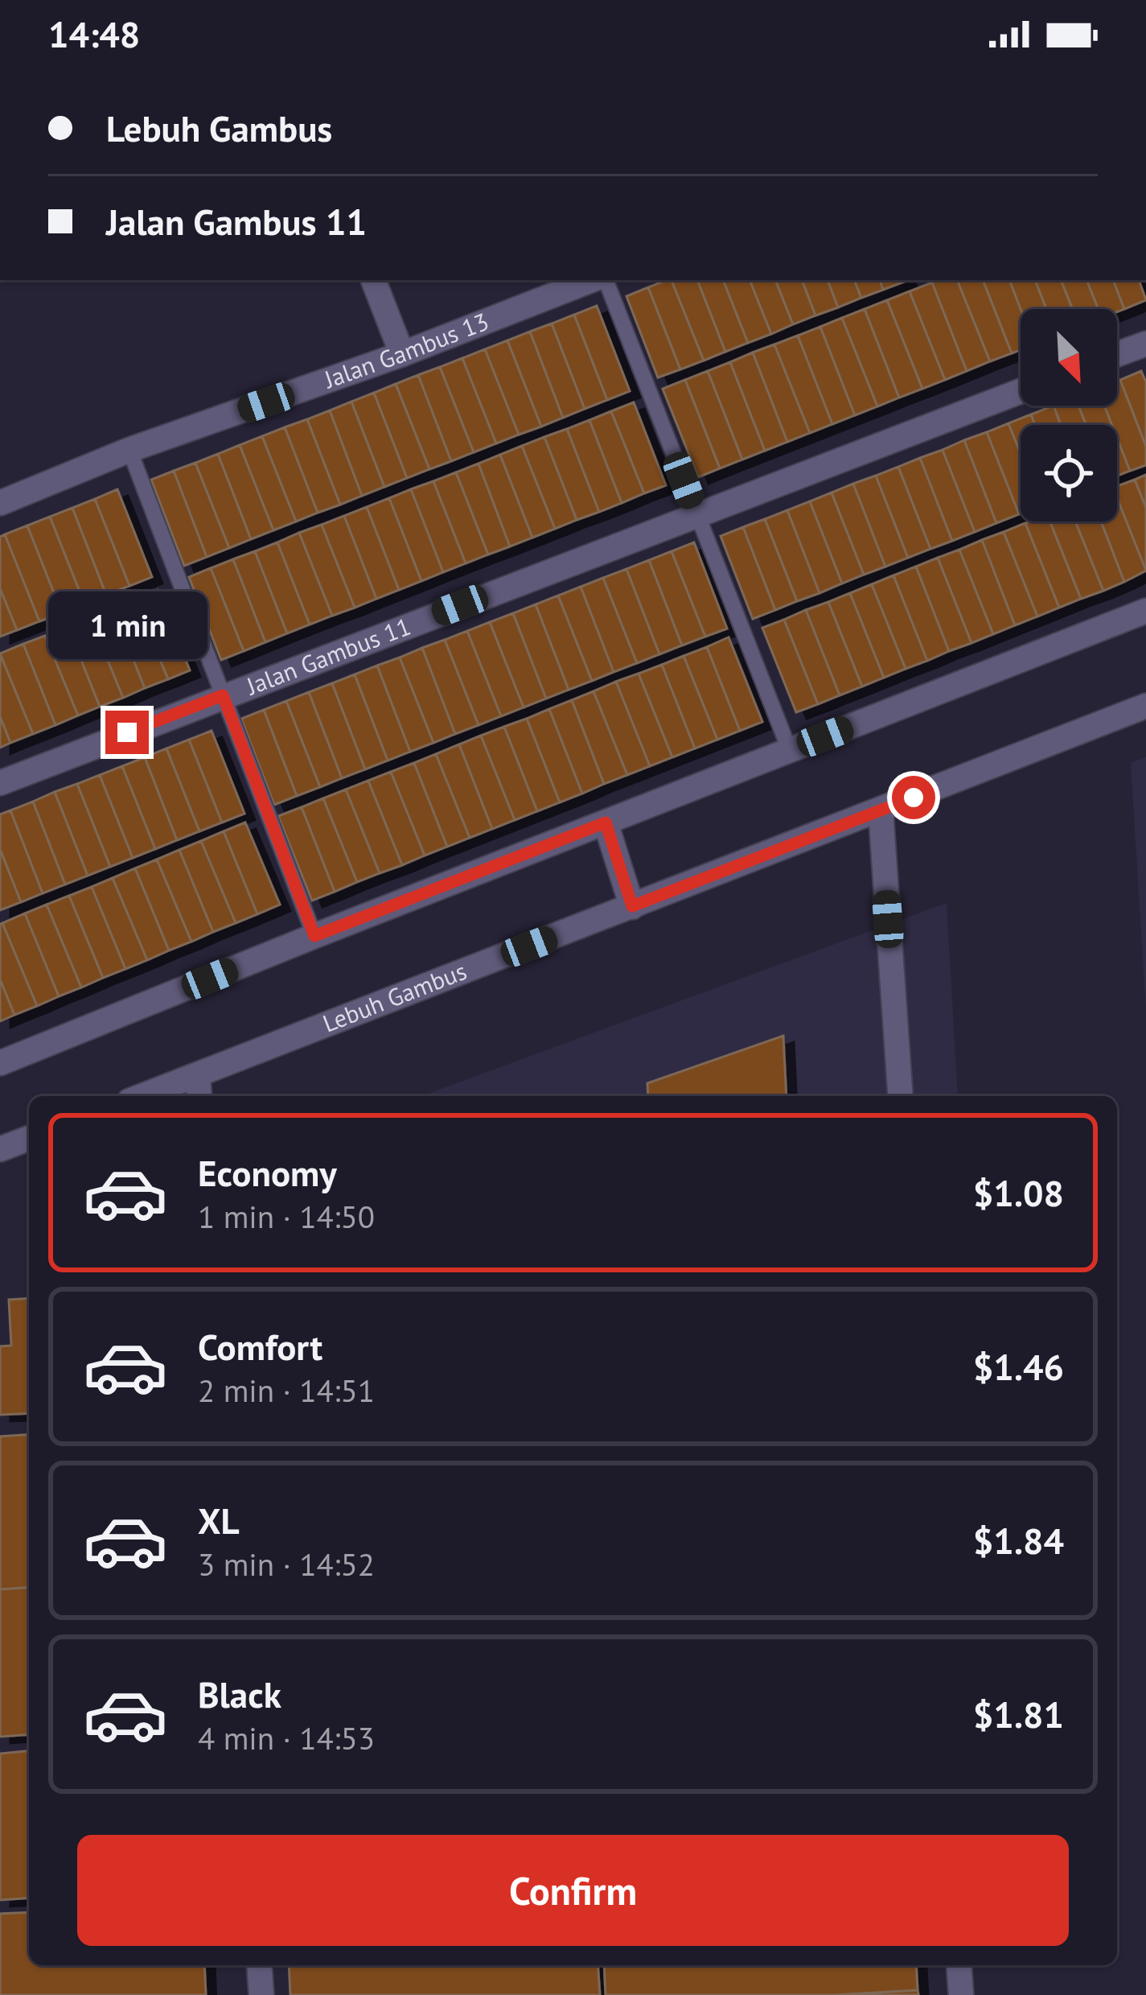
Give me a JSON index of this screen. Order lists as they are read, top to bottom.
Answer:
{
  "streets": {
    "street": ["Jalan Gambus 13", "Jalan Gambus 11", "Lebuh Gambus"]
  },
  "north": "bottom right",
  "page": {
    "status": "14:48",
    "banner": ["Lebuh Gambus", "Jalan Gambus 11"],
    "bubble": "1 min",
    "list": [
      {
        "name": "Economy",
        "note": "1 min · 14:50",
        "value": "$1.08"
      },
      {
        "name": "Comfort",
        "note": "2 min · 14:51",
        "value": "$1.46"
      },
      {
        "name": "XL",
        "note": "3 min · 14:52",
        "value": "$1.84"
      },
      {
        "name": "Black",
        "note": "4 min · 14:53",
        "value": "$1.81"
      }
    ],
    "buttons": "Confirm"
  }
}
